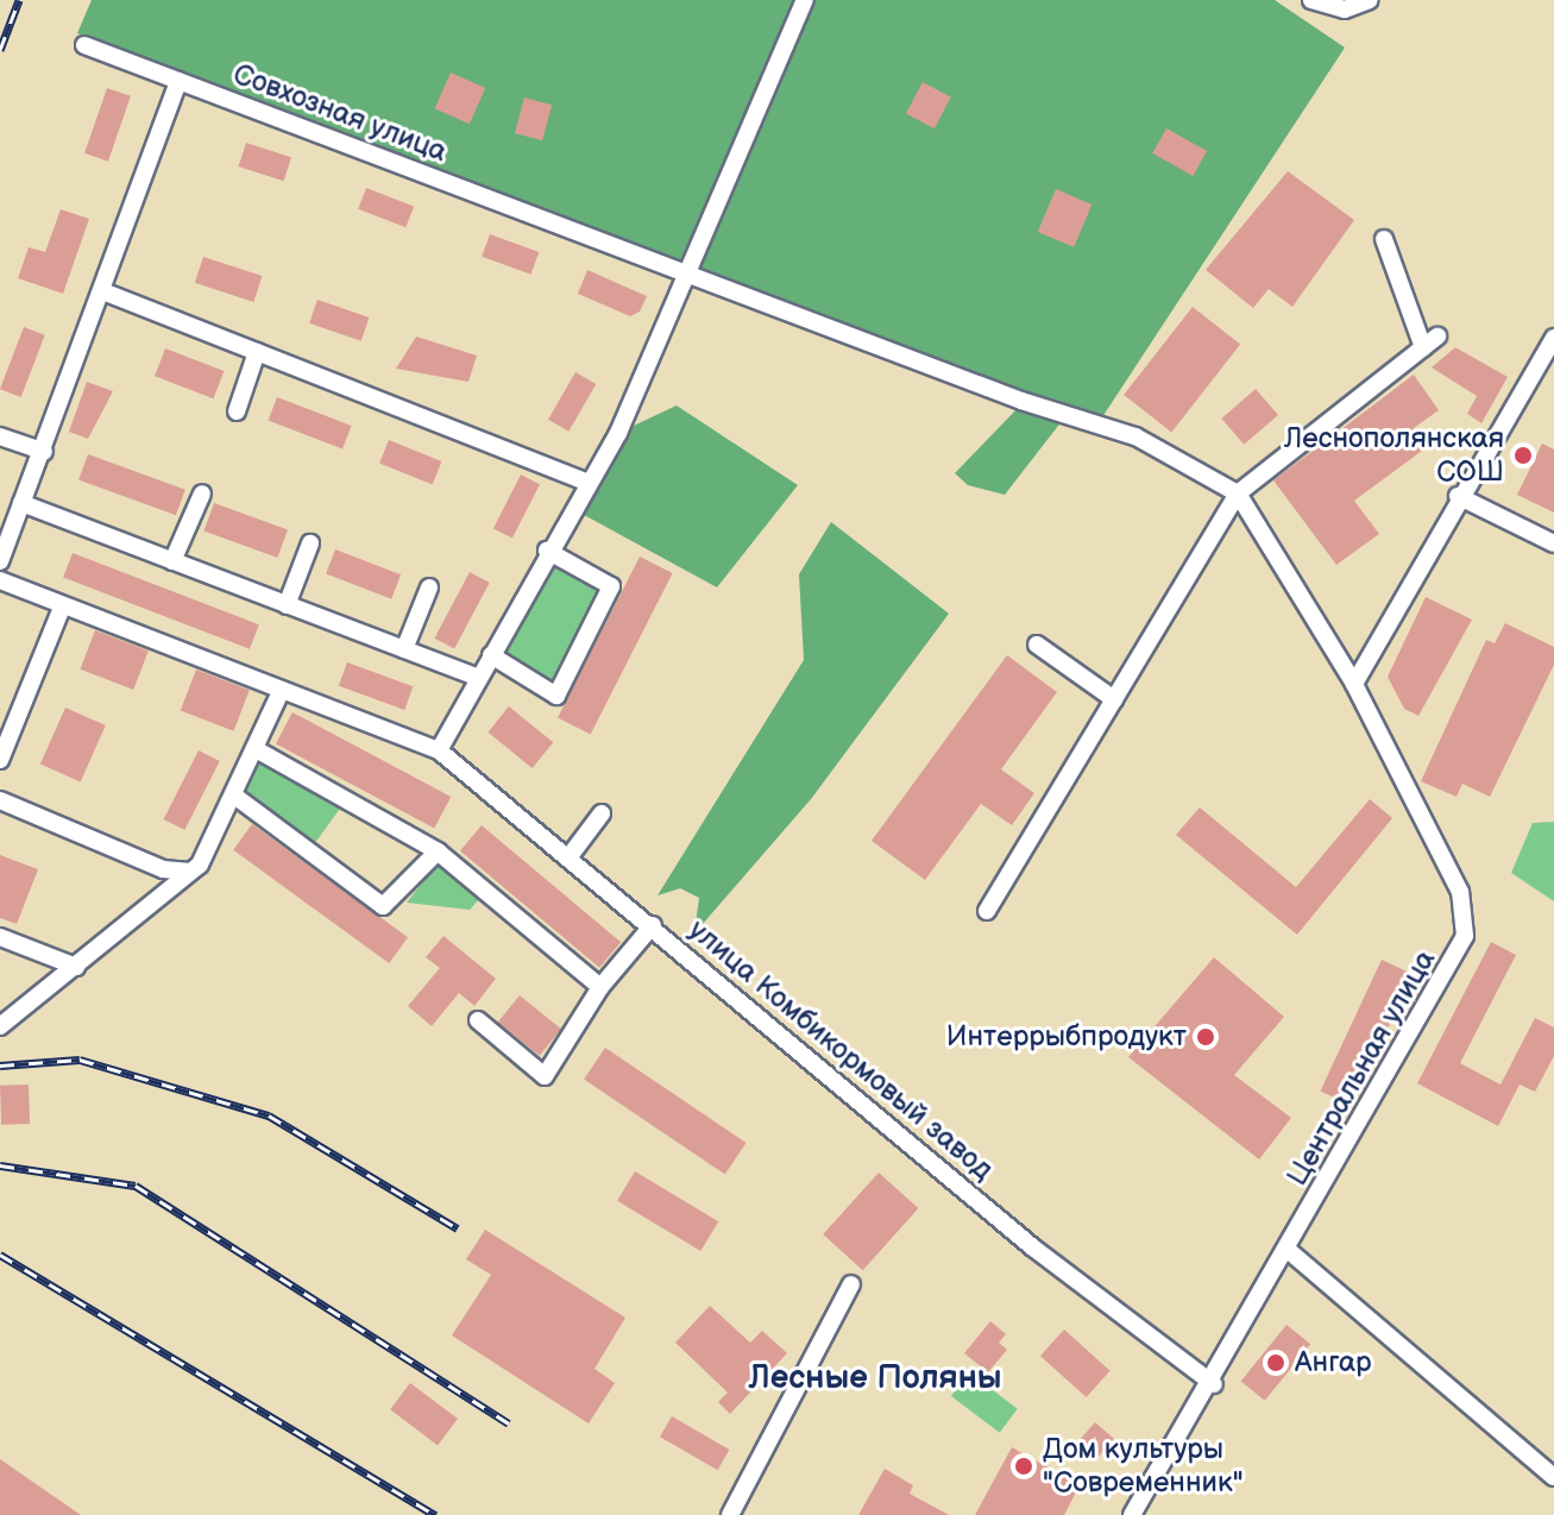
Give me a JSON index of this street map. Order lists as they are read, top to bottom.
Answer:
{
  "streets": {
    "street": ["Совхозная улица", "улица Комбикормовый завод", "Центральная улица"]
  },
  "crossings": [
    ["улица Комбикормовый завод", "Центральная улица"]
  ],
  "districts": ["Лесные Поляны"],
  "places": [
    "Леснополянская СОШ",
    "Интеррыбпродукт",
    "Ангар",
    "Дом культуры \"Современник\""
  ]
}
